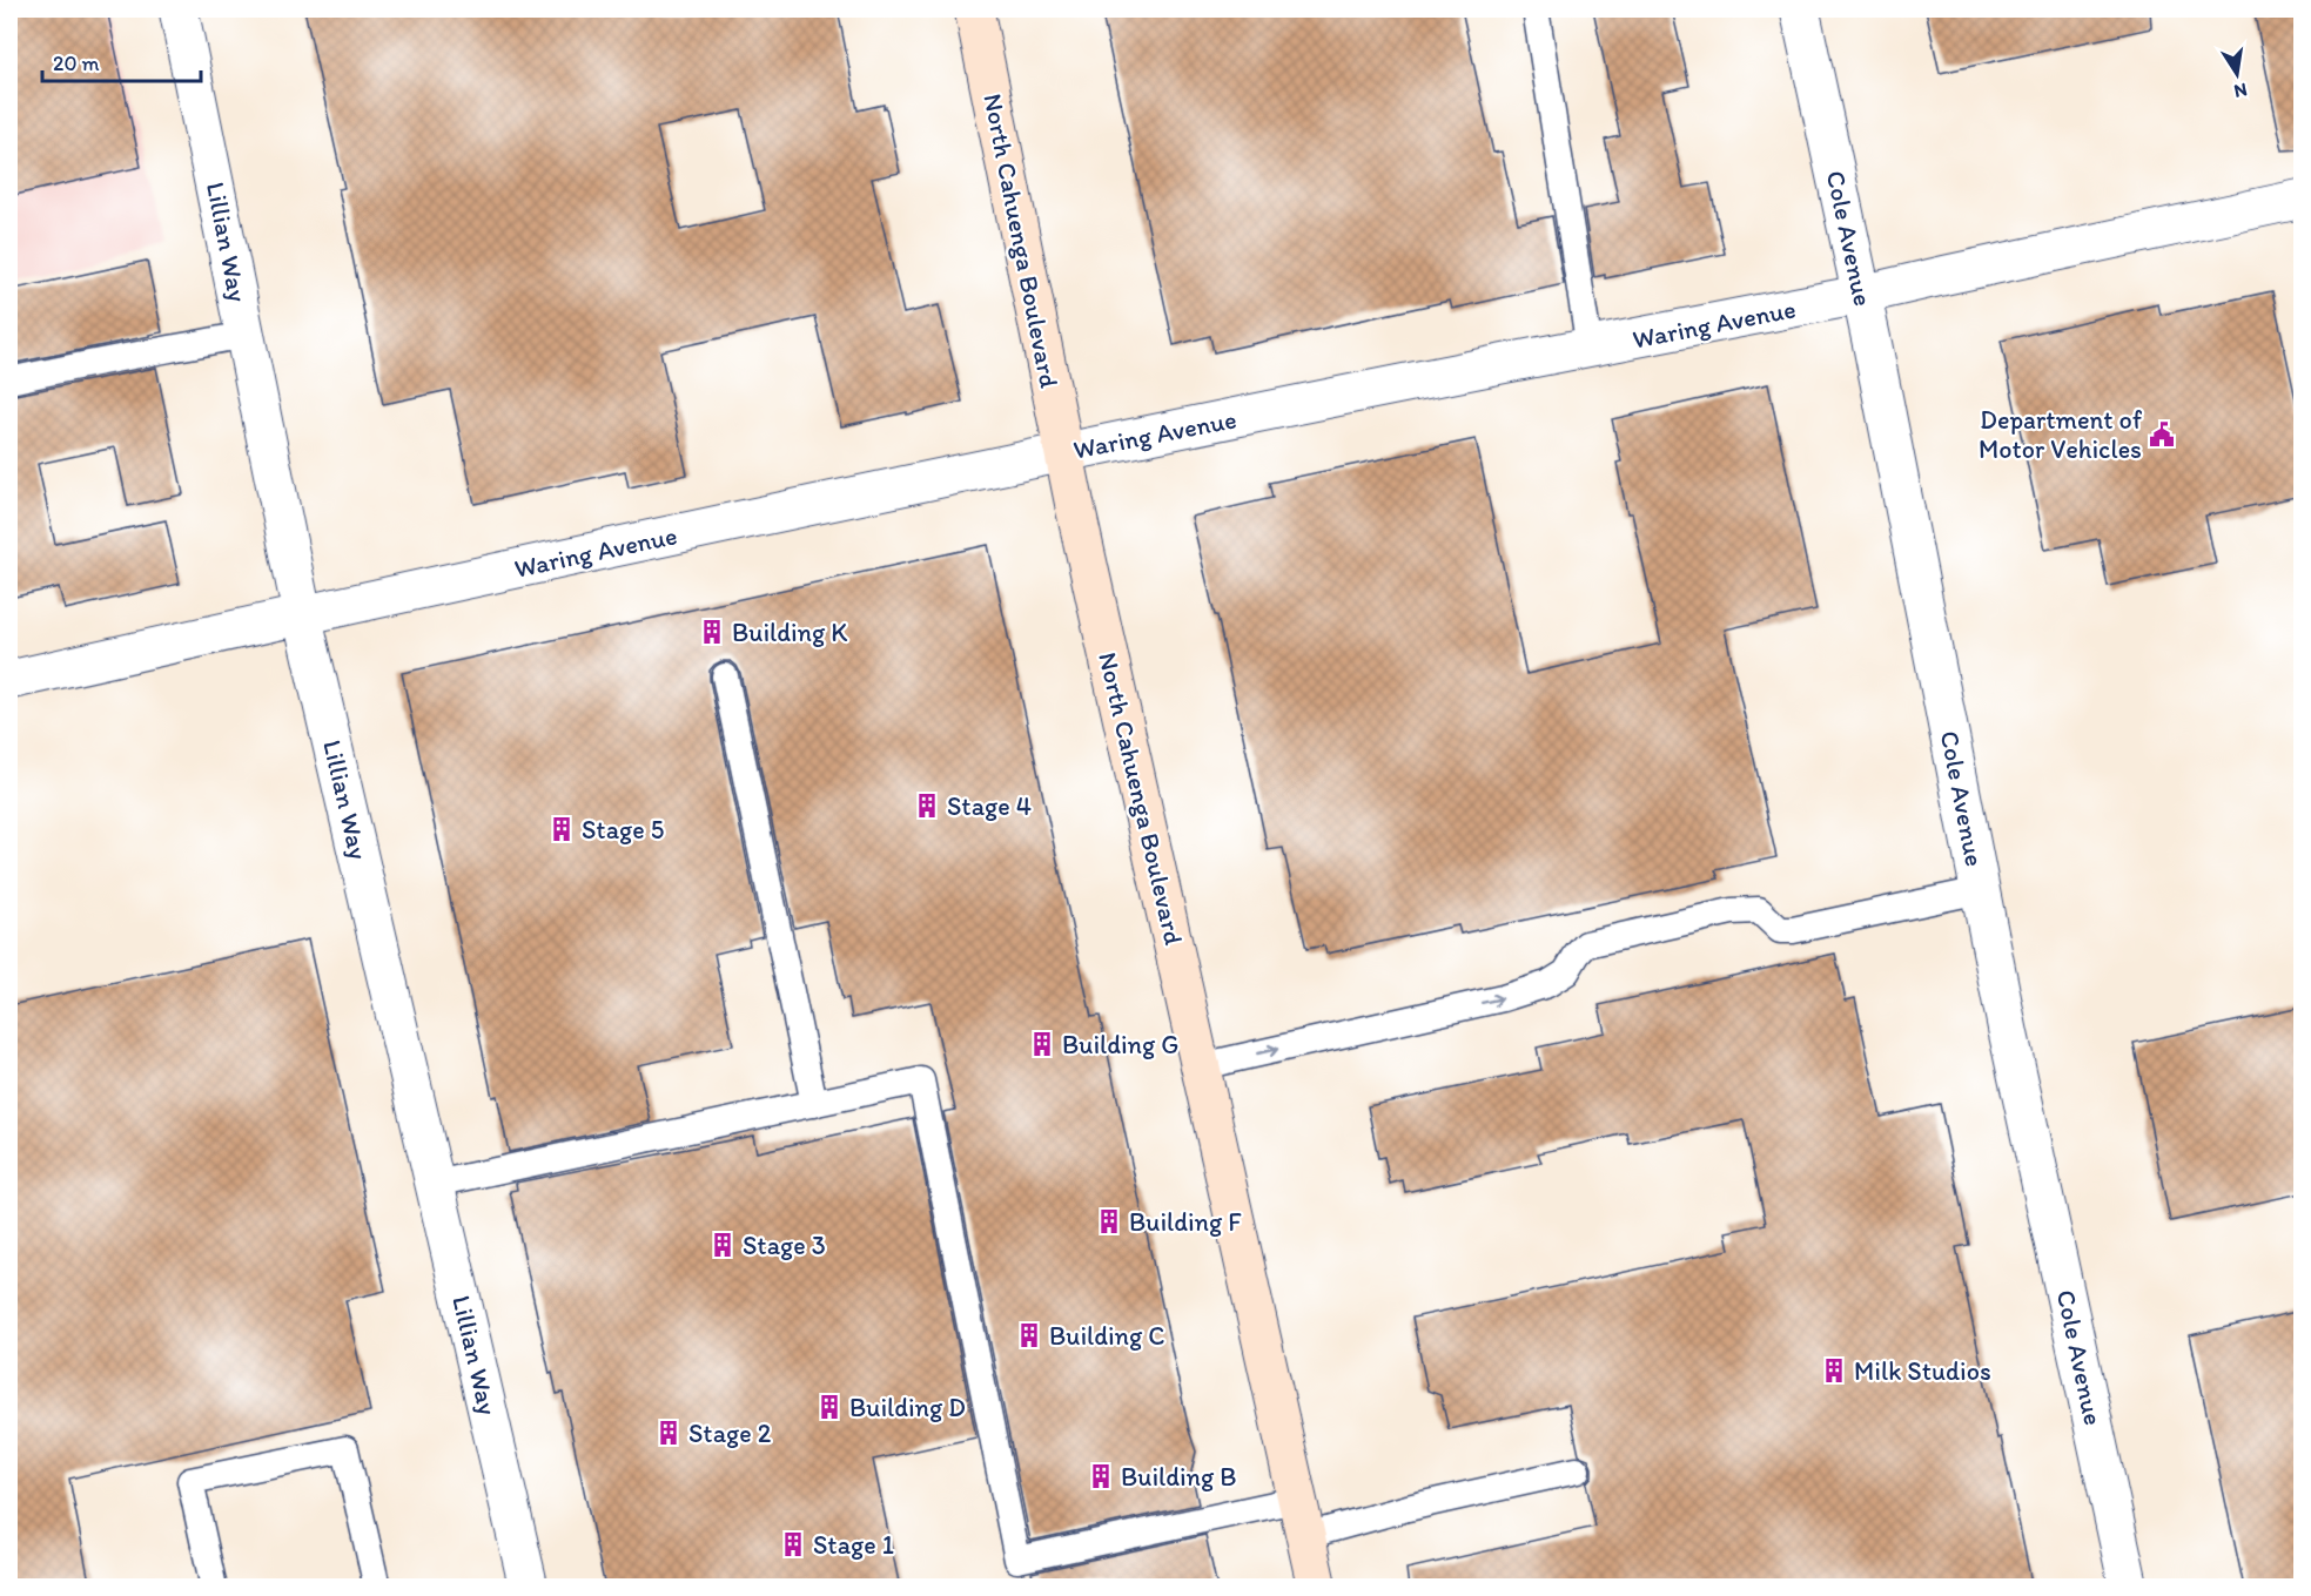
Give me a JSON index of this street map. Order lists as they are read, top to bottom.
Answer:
{
  "streets": {
    "main road": ["North Cahuenga Boulevard"],
    "street": ["Cole Avenue", "Lillian Way", "Waring Avenue"]
  },
  "crossings": [
    ["Cole Avenue", "Waring Avenue"],
    ["North Cahuenga Boulevard", "Waring Avenue"],
    ["Lillian Way", "Waring Avenue"]
  ],
  "places": {
    "public building": ["Department of Motor Vehicles"],
    "building": [
      "Building K",
      "Stage 4",
      "Stage 5",
      "Building G",
      "Building F",
      "Stage 3",
      "Building C",
      "Milk Studios",
      "Building D",
      "Stage 2",
      "Building B",
      "Stage 1"
    ]
  },
  "scale_bar": "20 m",
  "north": "bottom"
}
